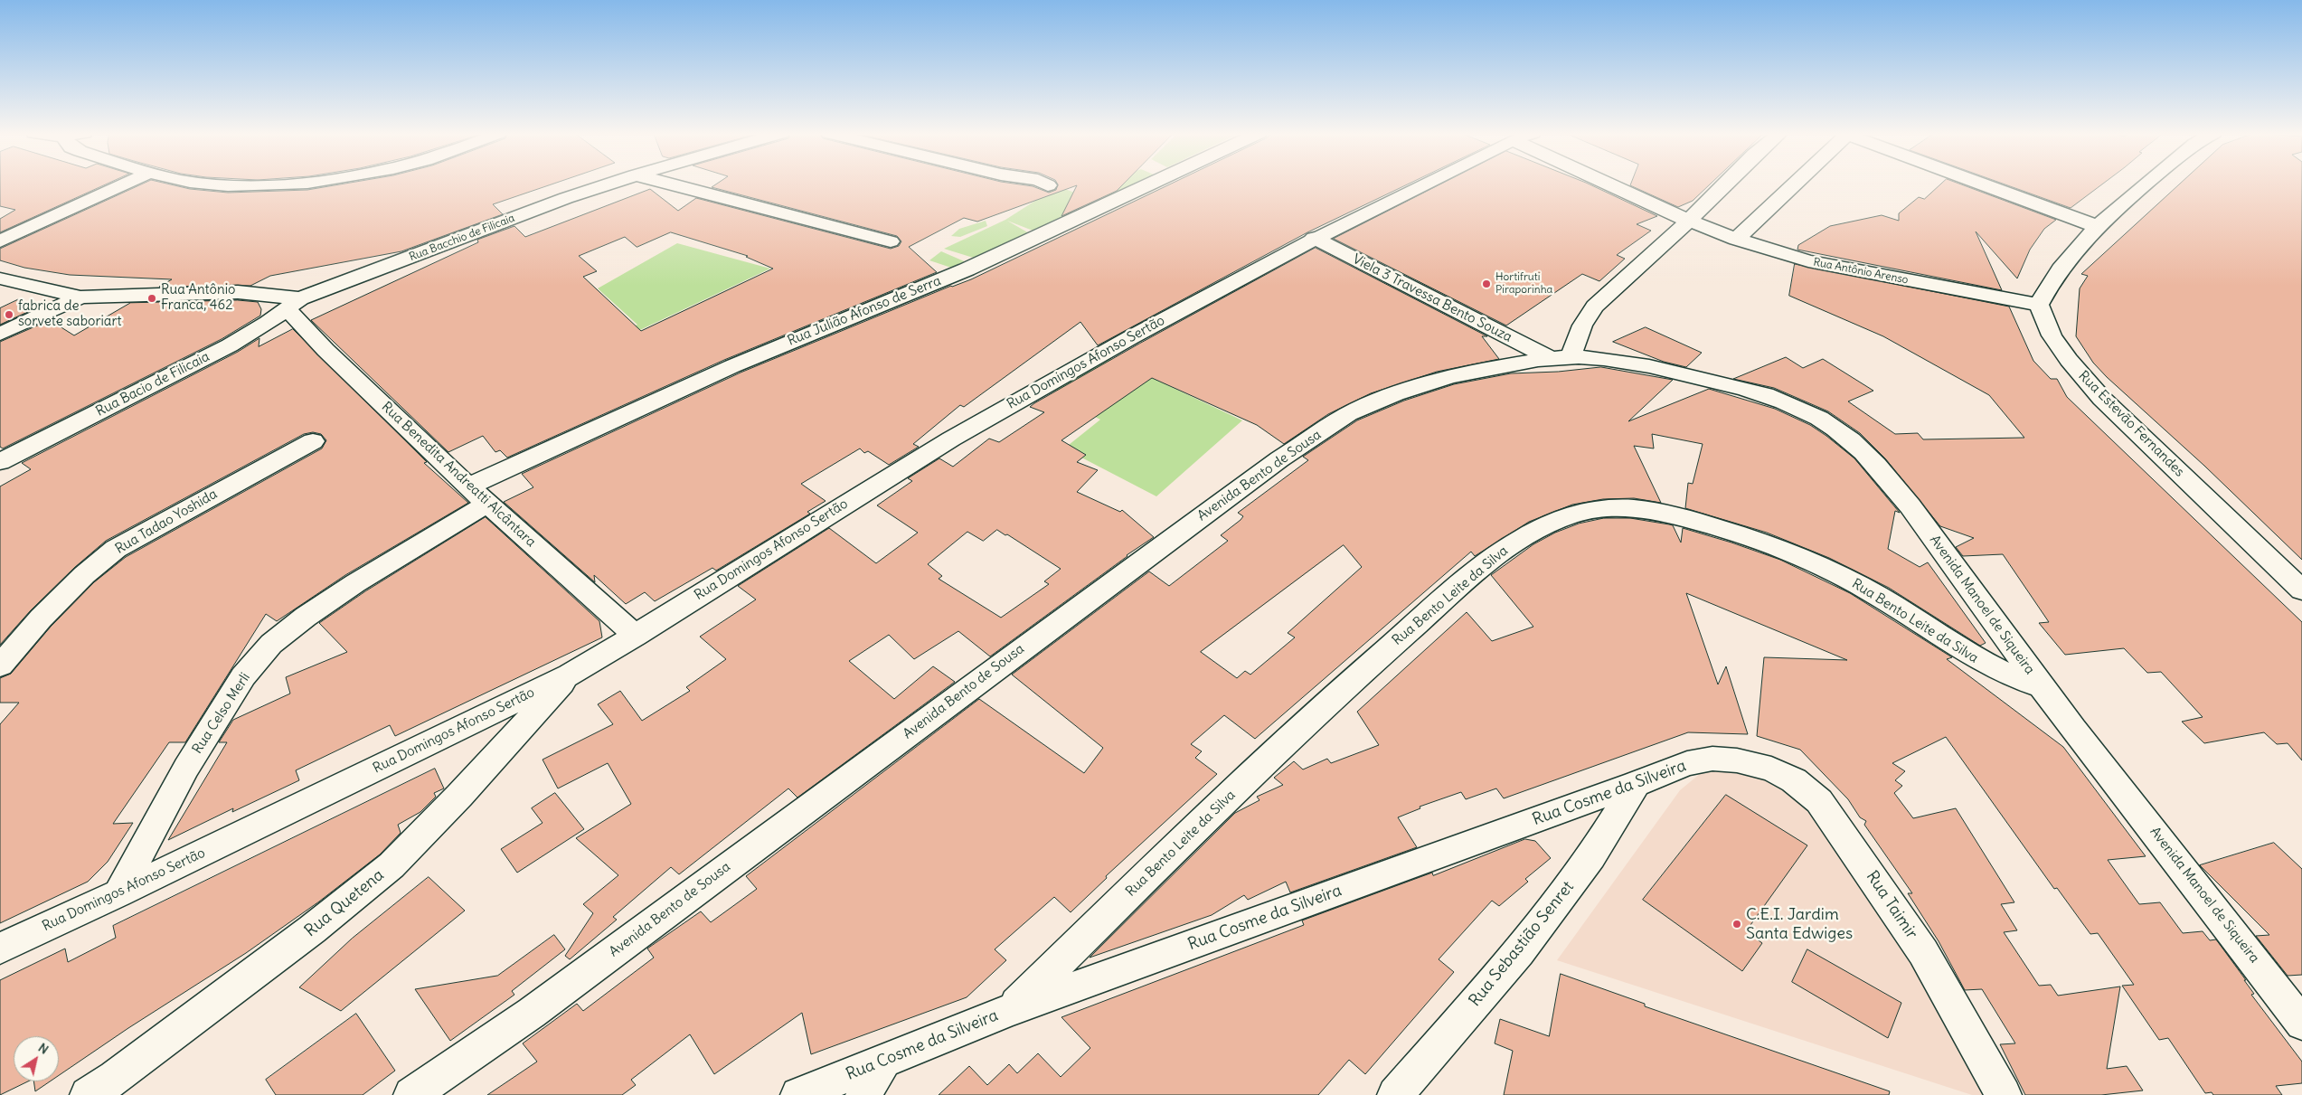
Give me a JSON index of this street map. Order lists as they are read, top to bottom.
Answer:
{
  "streets": {
    "street": [
      "Rua Bacchio de Filicaia",
      "Rua Antônio Arenso",
      "Viela 3 Travessa Bento Souza",
      "Rua Julião Afonso de Serra",
      "Rua Domingos Afonso Sertão",
      "Rua Bacio de Filicaia",
      "Rua Estevão Fernandes",
      "Rua Benedita Andreatti Alcântara",
      "Avenida Bento de Sousa",
      "Rua Tadao Yoshida",
      "Rua Bento Leite da Silva",
      "Avenida Manoel de Siqueira",
      "Rua Celso Merli",
      "Rua Cosme da Silveira",
      "Rua Quetena",
      "Rua Taimir",
      "Rua Sebastião Senret"
    ]
  },
  "crossings": [
    ["Rua Bacchio de Filicaia", "Rua Bacio de Filicaia"],
    ["Rua Bacchio de Filicaia", "Rua Benedita Andreatti Alcântara"],
    ["Rua Antônio Arenso", "Rua Estevão Fernandes"],
    ["Viela 3 Travessa Bento Souza", "Rua Domingos Afonso Sertão"],
    ["Viela 3 Travessa Bento Souza", "Avenida Bento de Sousa"],
    ["Viela 3 Travessa Bento Souza", "Avenida Manoel de Siqueira"],
    ["Rua Julião Afonso de Serra", "Rua Benedita Andreatti Alcântara"],
    ["Rua Julião Afonso de Serra", "Rua Celso Merli"],
    ["Rua Domingos Afonso Sertão", "Rua Benedita Andreatti Alcântara"],
    ["Rua Domingos Afonso Sertão", "Rua Celso Merli"],
    ["Rua Domingos Afonso Sertão", "Rua Quetena"],
    ["Rua Bacio de Filicaia", "Rua Benedita Andreatti Alcântara"],
    ["Rua Benedita Andreatti Alcântara", "Rua Celso Merli"],
    ["Avenida Bento de Sousa", "Avenida Manoel de Siqueira"],
    ["Rua Bento Leite da Silva", "Avenida Manoel de Siqueira"],
    ["Rua Bento Leite da Silva", "Rua Cosme da Silveira"],
    ["Rua Cosme da Silveira", "Rua Taimir"],
    ["Rua Cosme da Silveira", "Rua Sebastião Senret"]
  ],
  "places": [
    "Hortifruti Piraporinha",
    "Rua Antônio Franca, 462",
    "fabrica de sorvete saboriart",
    "C.E.I. Jardim Santa Edwiges"
  ],
  "north": "top right"
}
